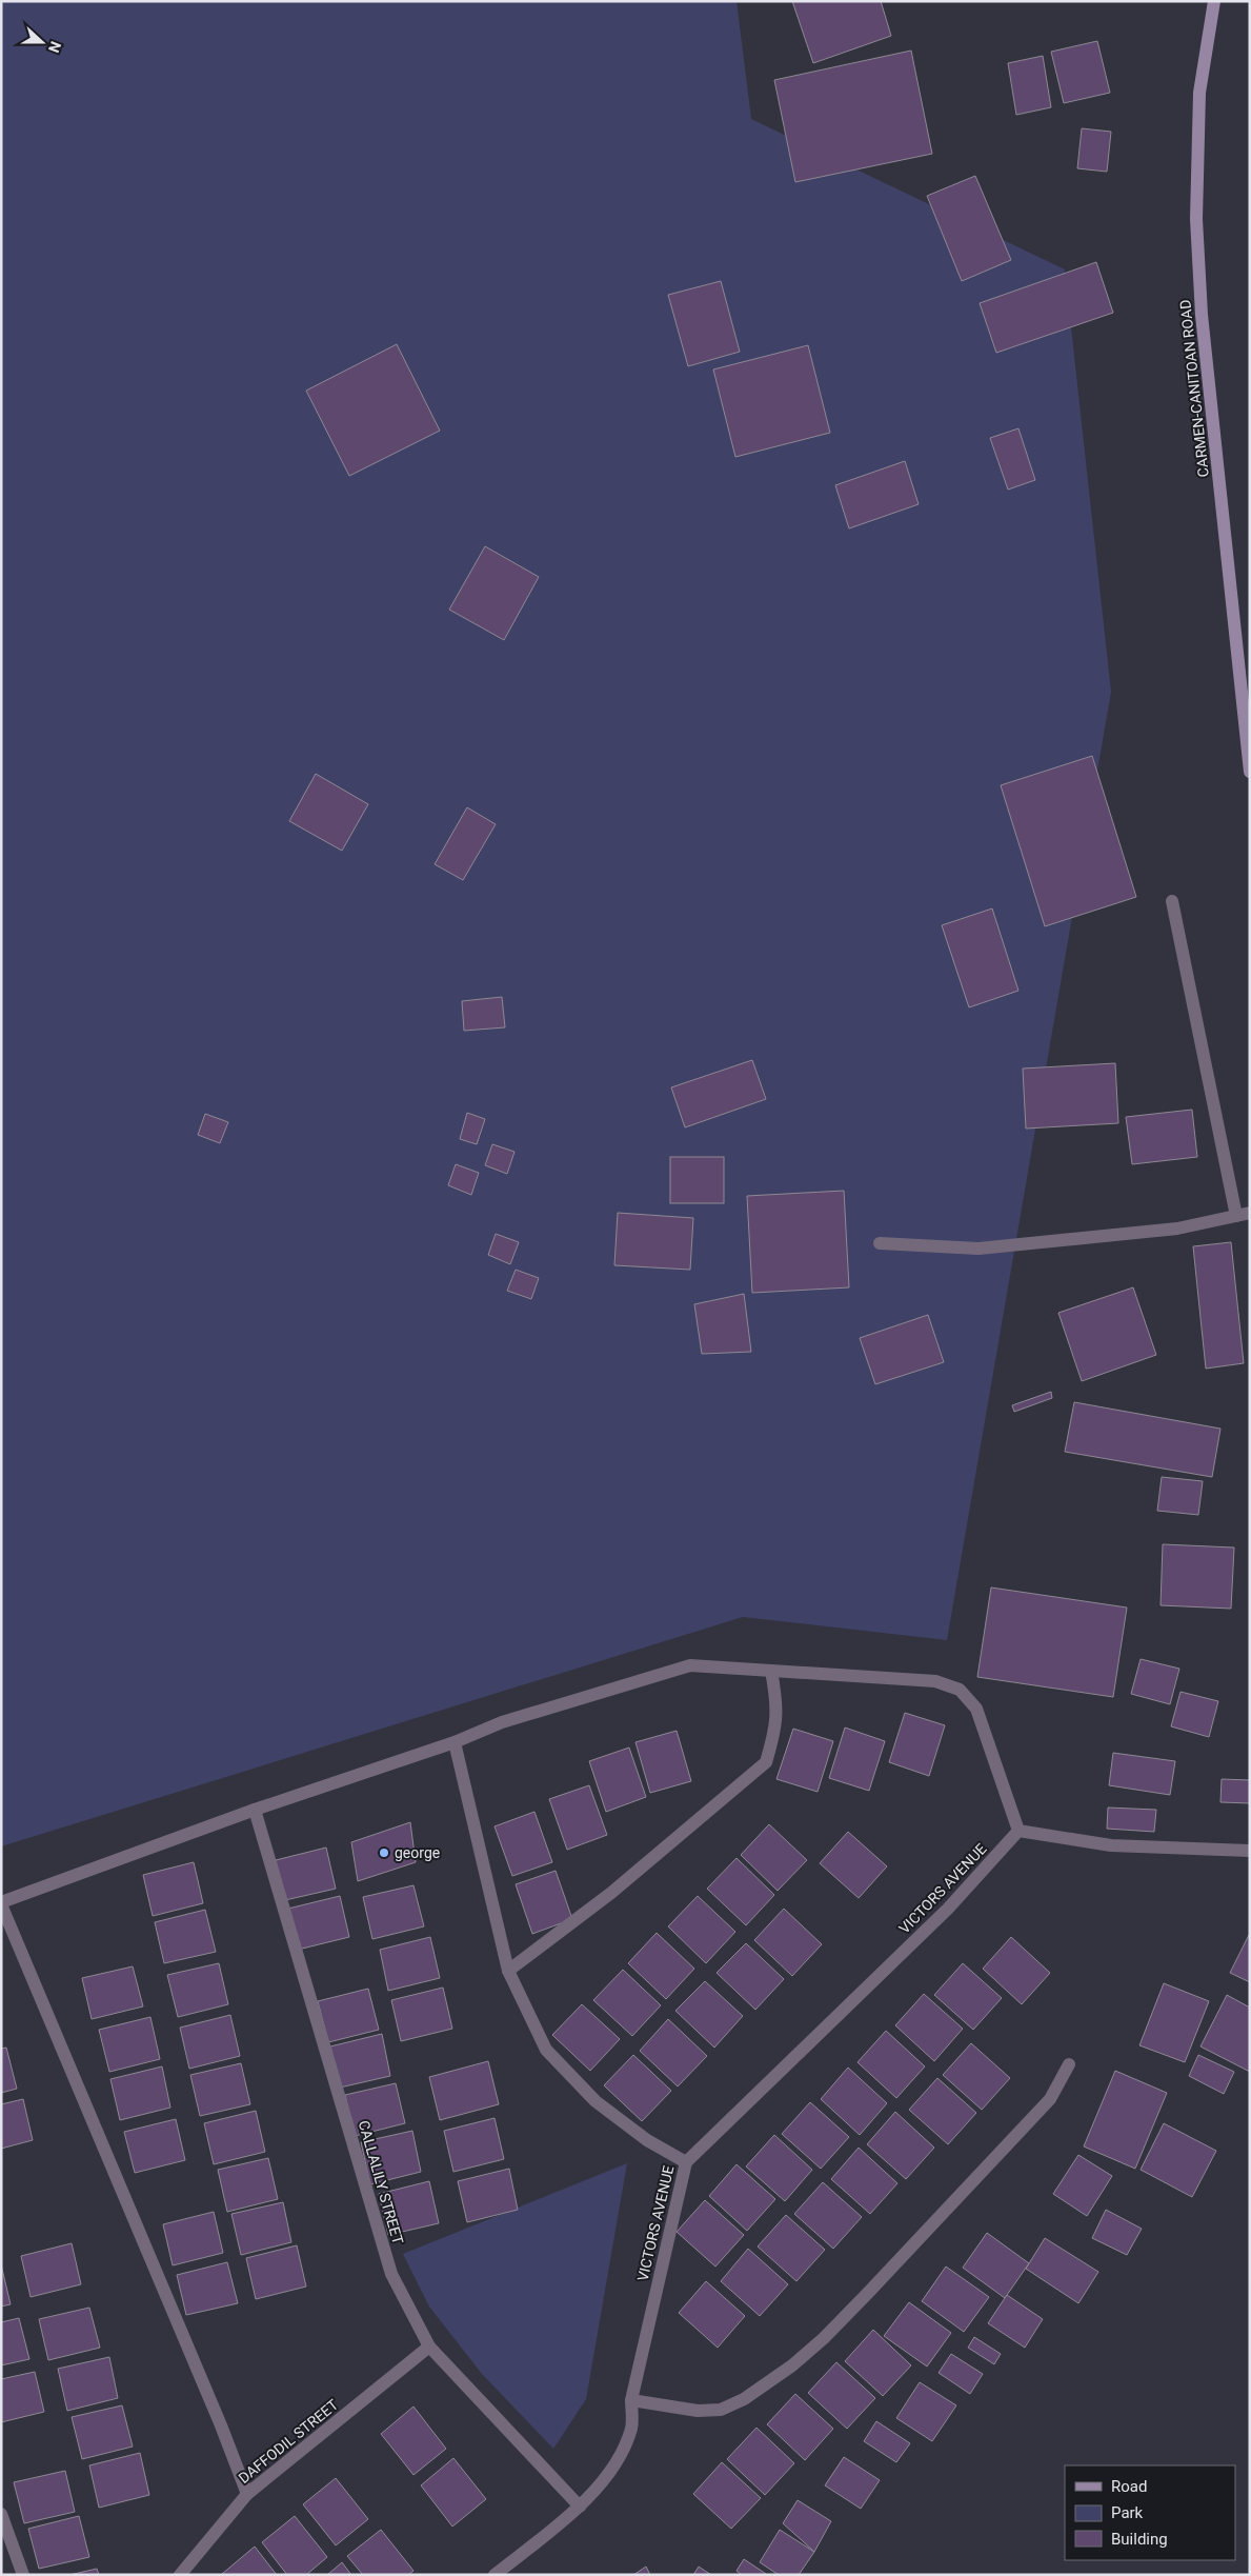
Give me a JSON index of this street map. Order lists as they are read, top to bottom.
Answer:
{
  "streets": {
    "main road": ["CARMEN-CANITOAN ROAD"],
    "street": ["VICTORS AVENUE", "CALLALILY STREET", "DAFFODIL STREET"]
  },
  "crossings": [
    ["VICTORS AVENUE", "CALLALILY STREET"],
    ["CALLALILY STREET", "DAFFODIL STREET"]
  ],
  "places": ["george"],
  "legend": ["Road", "Park", "Building"],
  "north": "right"
}
